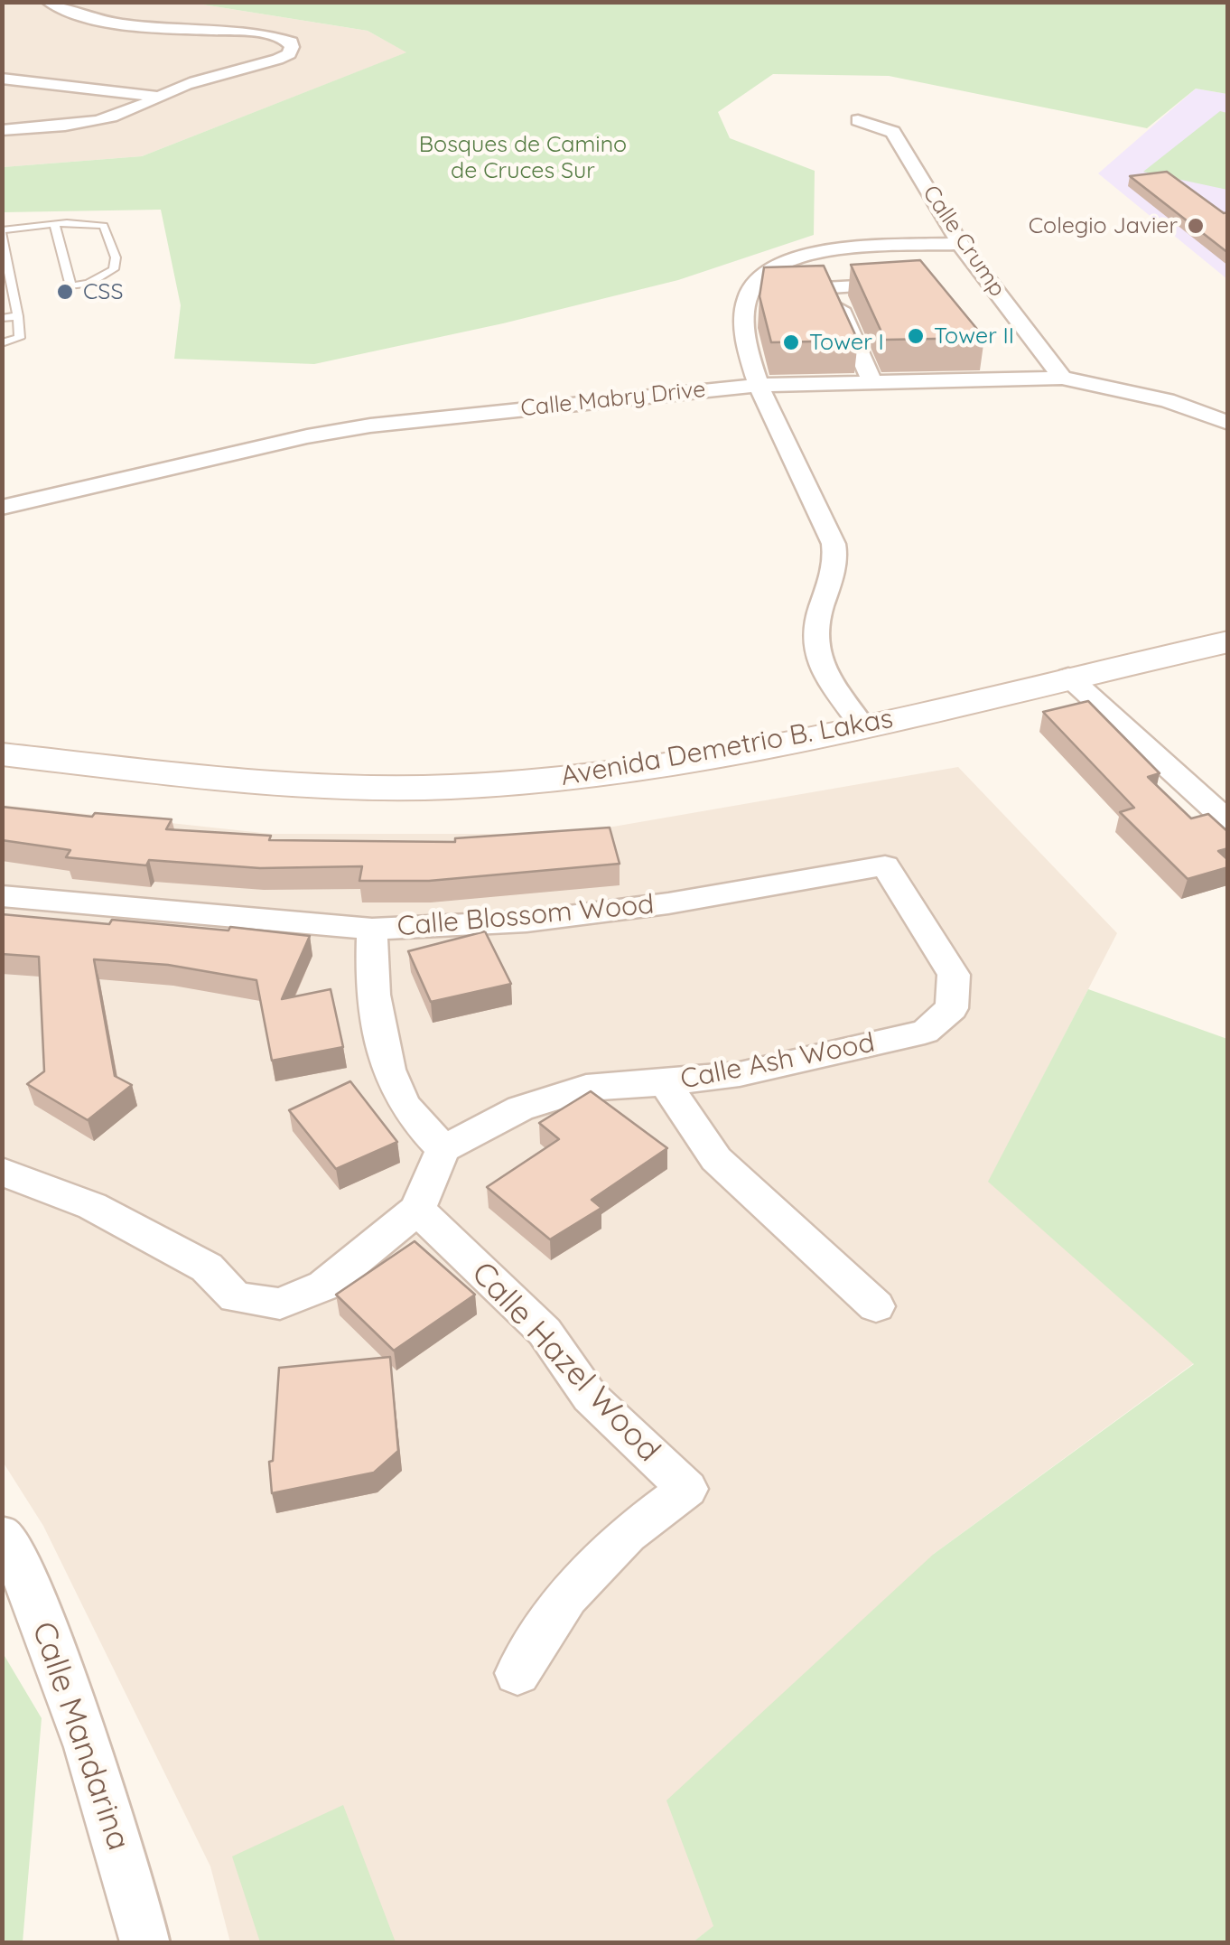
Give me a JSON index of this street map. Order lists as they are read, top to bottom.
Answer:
{
  "streets": {
    "street": [
      "Calle Crump",
      "Calle Mabry Drive",
      "Avenida Demetrio B. Lakas",
      "Calle Blossom Wood",
      "Calle Ash Wood",
      "Calle Hazel Wood",
      "Calle Mandarina"
    ]
  },
  "crossings": [
    ["Calle Crump", "Calle Mabry Drive"],
    ["Calle Blossom Wood", "Calle Ash Wood"]
  ],
  "parks": ["Bosques de Camino de Cruces Sur"],
  "places": [
    "Colegio Javier",
    "CSS",
    "Tower II",
    "Tower I"
  ]
}
